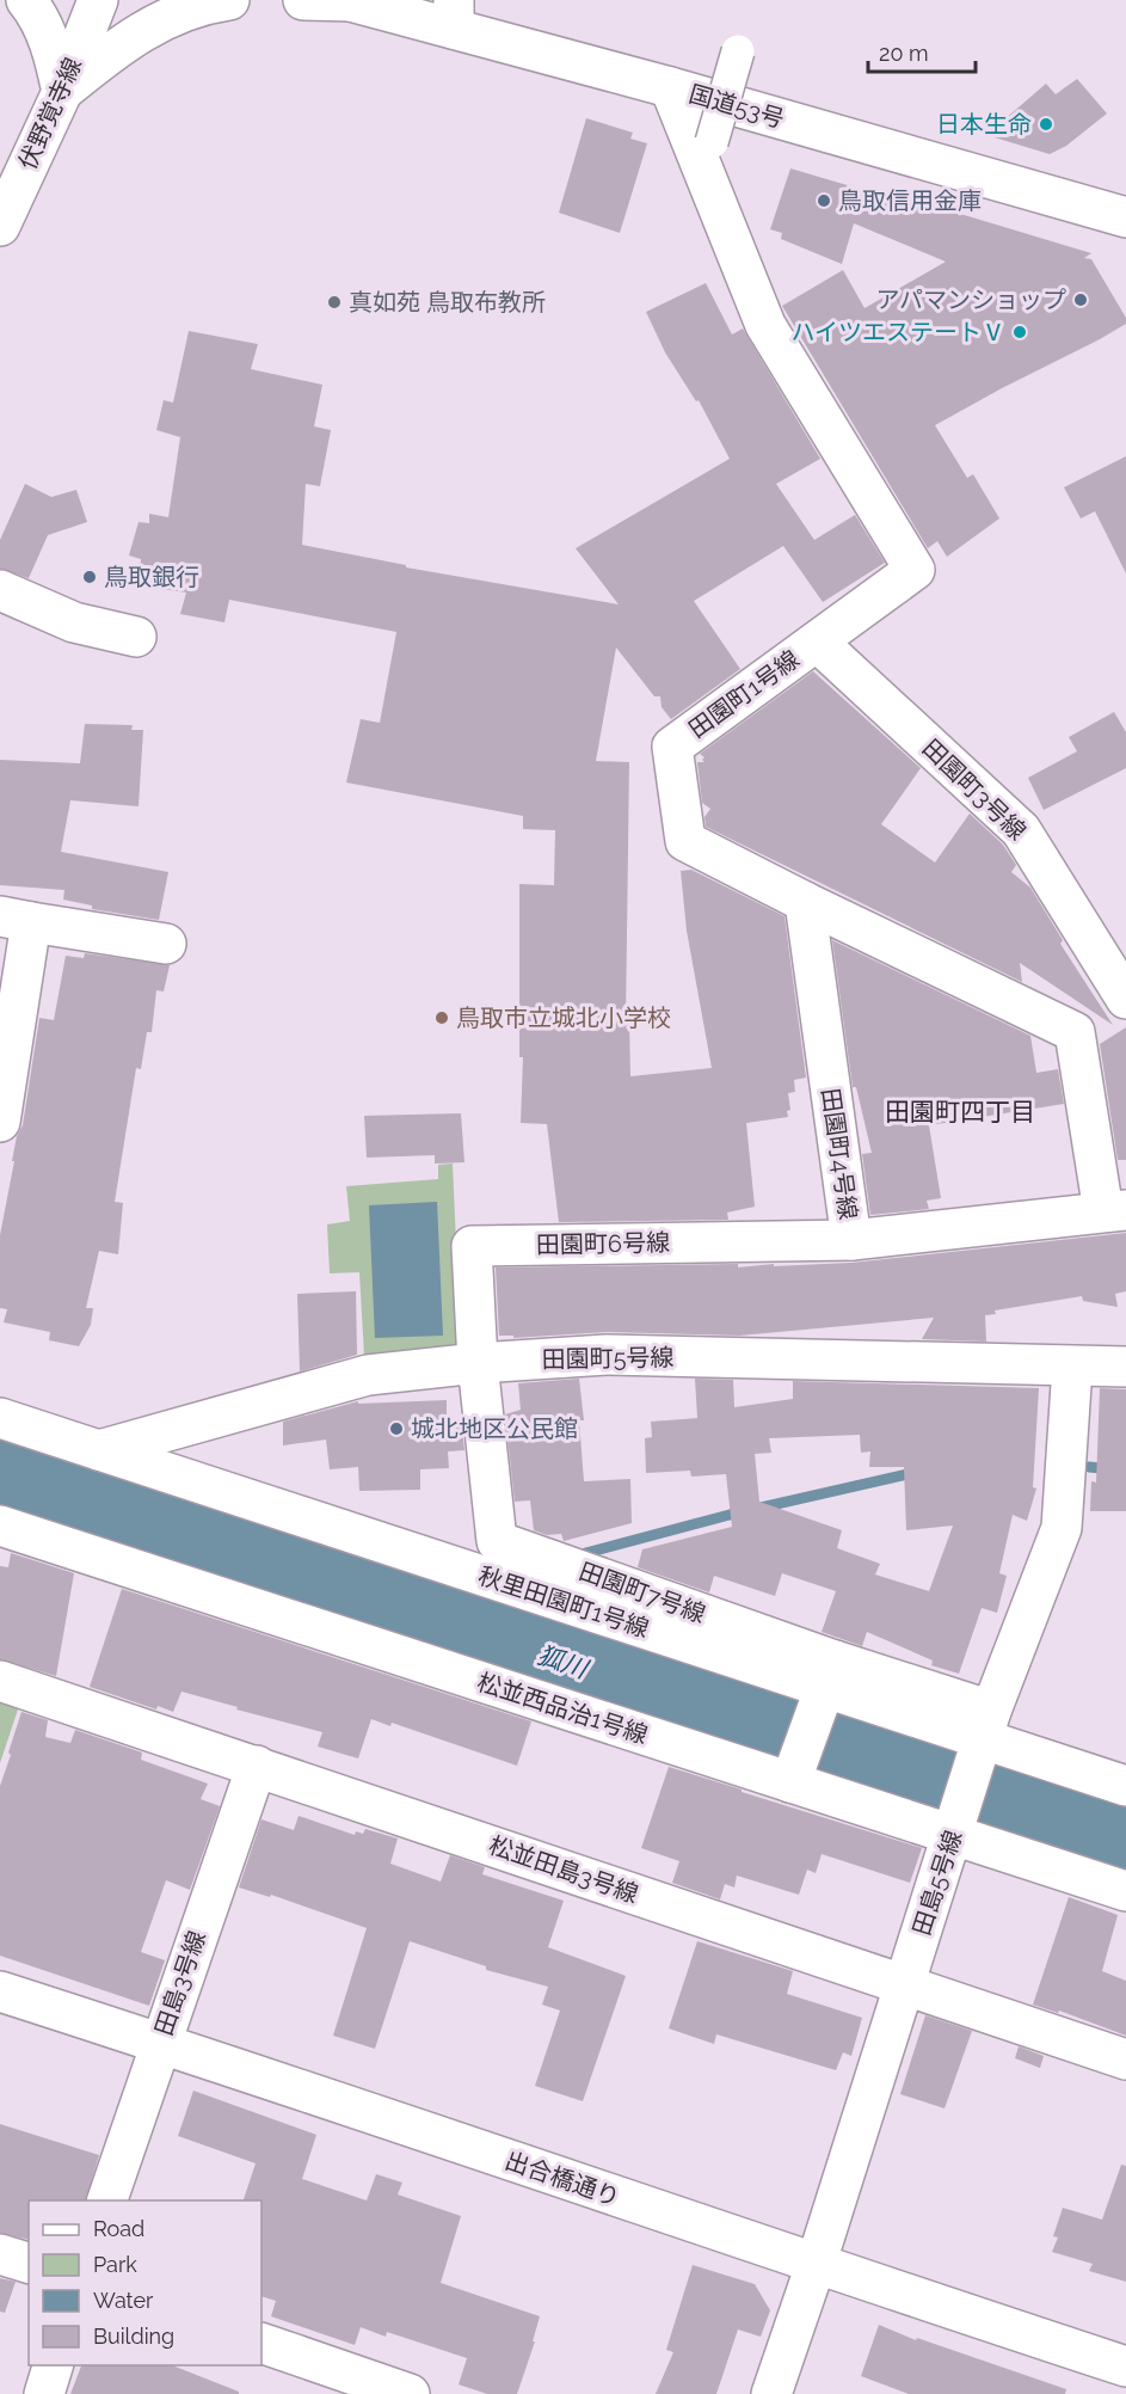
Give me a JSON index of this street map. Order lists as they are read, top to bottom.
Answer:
{
  "streets": {
    "main road": [
      "国道53号",
      "伏野覚寺線",
      "田園町1号線",
      "田園町3号線",
      "田園町4号線",
      "田園町6号線",
      "田園町5号線",
      "田園町7号線",
      "秋里田園町1号線",
      "松並西品治1号線",
      "松並田島3号線",
      "田島5号線",
      "田島3号線",
      "出合橋通り"
    ]
  },
  "crossings": [
    ["国道53号", "田園町1号線"],
    ["田園町1号線", "田園町3号線"],
    ["田園町1号線", "田園町4号線"],
    ["田園町4号線", "田園町6号線"],
    ["田園町6号線", "田園町5号線"],
    ["田園町6号線", "田園町7号線"],
    ["田園町5号線", "田園町7号線"],
    ["田園町5号線", "秋里田園町1号線"],
    ["田園町5号線", "田島5号線"],
    ["田園町7号線", "秋里田園町1号線"],
    ["松並西品治1号線", "田島5号線"],
    ["松並田島3号線", "田島5号線"],
    ["松並田島3号線", "田島3号線"],
    ["田島5号線", "出合橋通り"],
    ["田島3号線", "出合橋通り"]
  ],
  "districts": ["田園町四丁目"],
  "water": ["狐川"],
  "places": [
    "日本生命",
    "鳥取信用金庫",
    "アパマンショップ",
    "真如苑 鳥取布教所",
    "ハイツエステートⅤ",
    "鳥取銀行",
    "鳥取市立城北小学校",
    "城北地区公民館"
  ],
  "legend": [
    "Road",
    "Park",
    "Water",
    "Building"
  ],
  "scale_bar": "20 m"
}
